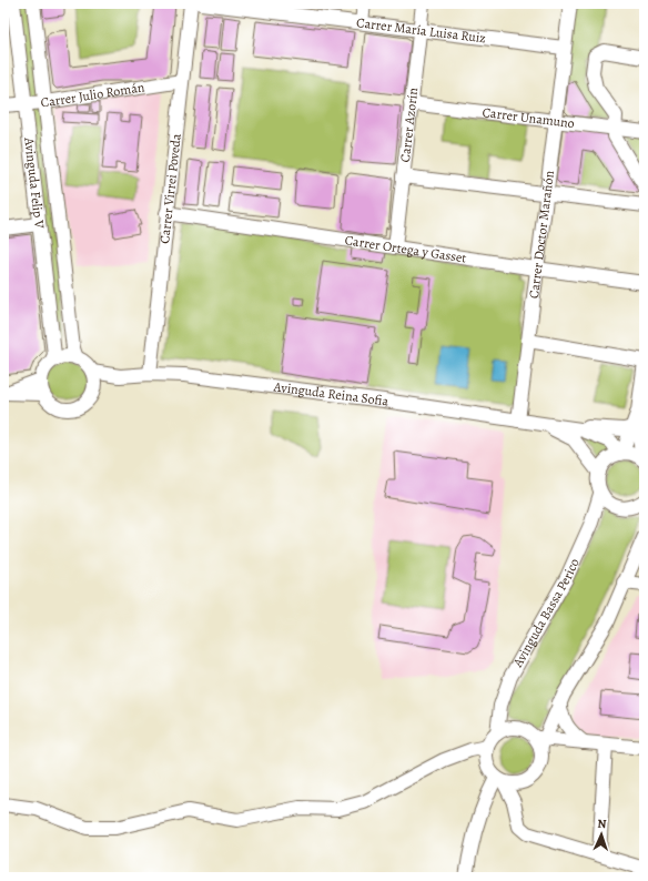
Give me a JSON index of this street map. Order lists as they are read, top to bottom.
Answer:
{
  "streets": {
    "street": [
      "Carrer María Luisa Ruiz",
      "Carrer Julio Román",
      "Carrer Unamuno",
      "Carrer Azorín",
      "Avinguda Felip V",
      "Carrer Virrei Poveda",
      "Carrer Doctor Marañón",
      "Carrer Ortega y Gasset",
      "Avinguda Reina Sofia",
      "Avinguda Bassa Perico"
    ]
  },
  "crossings": [
    ["Carrer María Luisa Ruiz", "Carrer Azorín"],
    ["Carrer María Luisa Ruiz", "Carrer Doctor Marañón"],
    ["Carrer Julio Román", "Avinguda Felip V"],
    ["Carrer Julio Román", "Carrer Virrei Poveda"],
    ["Carrer Unamuno", "Carrer Azorín"],
    ["Carrer Unamuno", "Carrer Doctor Marañón"],
    ["Carrer Azorín", "Carrer Ortega y Gasset"],
    ["Avinguda Felip V", "Avinguda Reina Sofia"],
    ["Carrer Virrei Poveda", "Carrer Ortega y Gasset"],
    ["Carrer Virrei Poveda", "Avinguda Reina Sofia"],
    ["Carrer Doctor Marañón", "Carrer Ortega y Gasset"],
    ["Carrer Doctor Marañón", "Avinguda Reina Sofia"]
  ],
  "north": "top"
}
